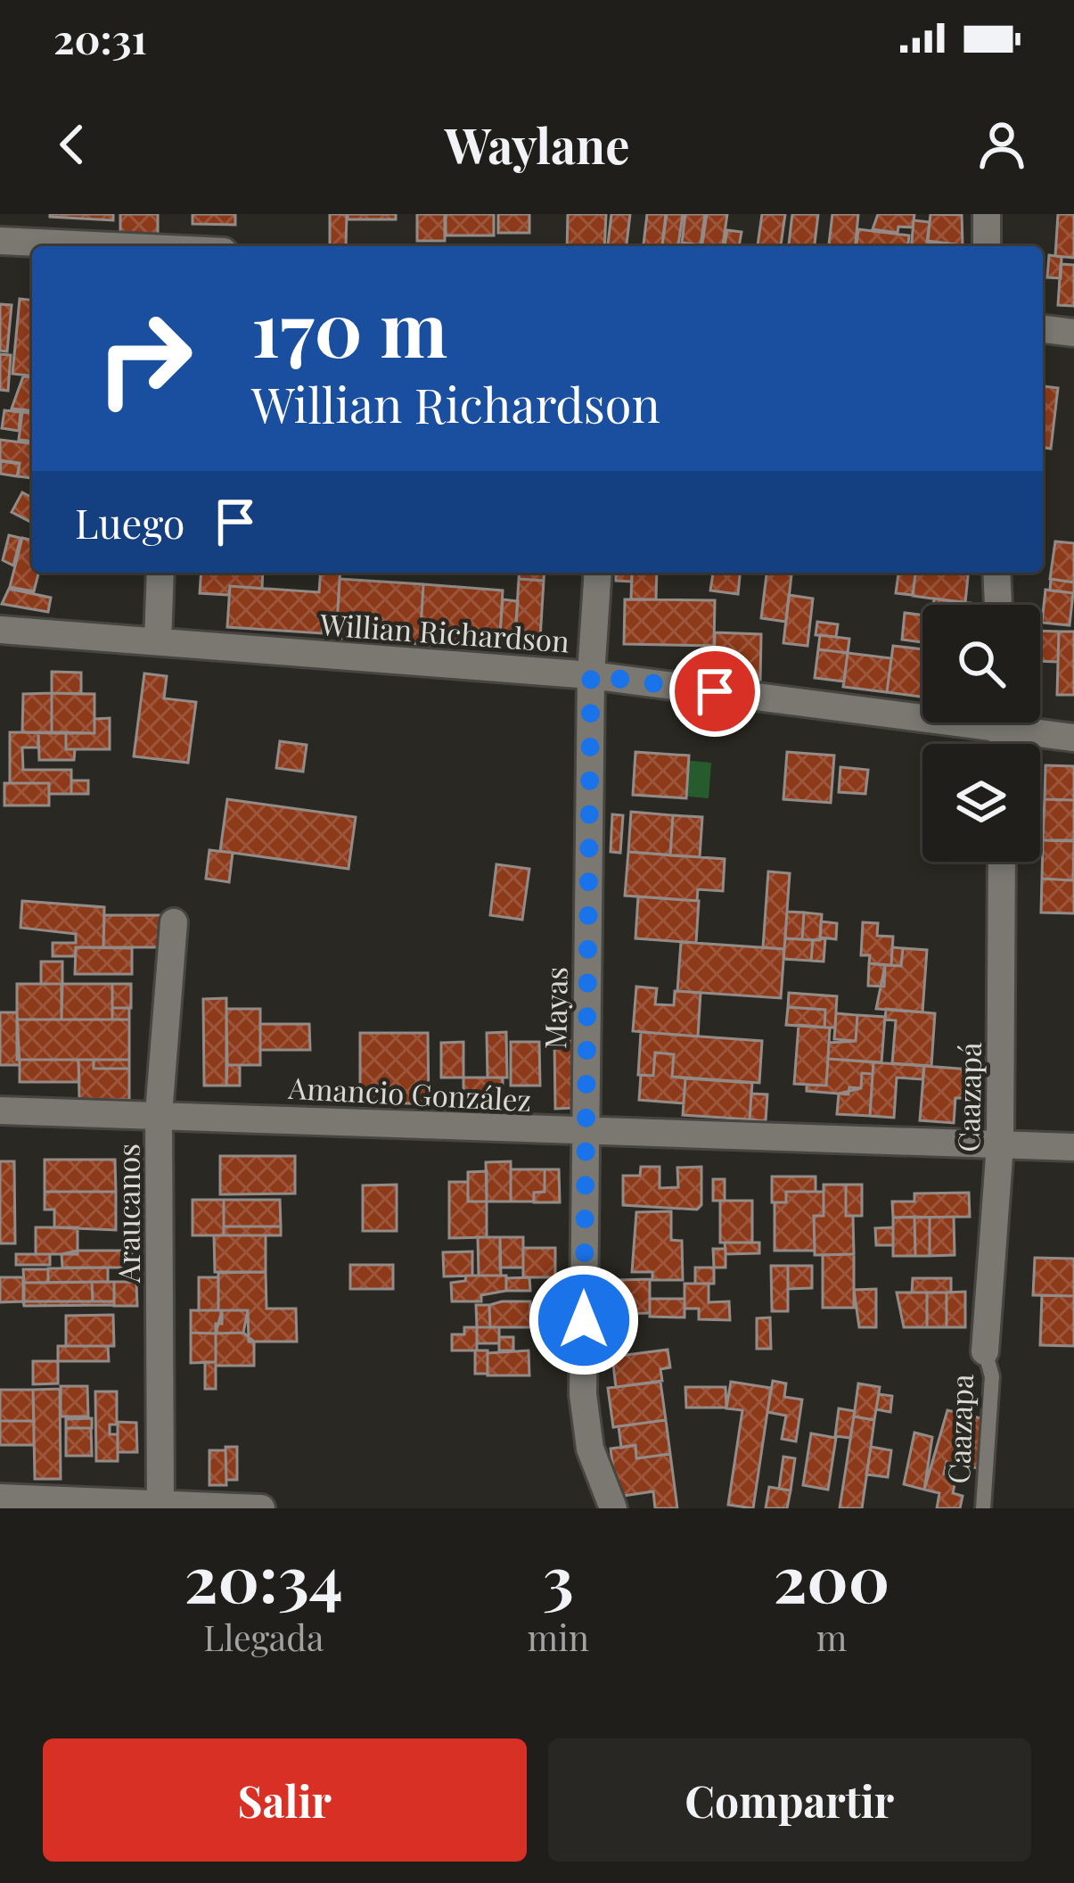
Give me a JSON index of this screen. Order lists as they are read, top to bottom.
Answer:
{
  "streets": {
    "street": [
      "Willian Richardson",
      "Mayas",
      "Amancio González",
      "Caazapá",
      "Araucanos"
    ],
    "lane": ["Caazapa"]
  },
  "crossings": [
    ["Willian Richardson", "Mayas"],
    ["Mayas", "Amancio González"],
    ["Amancio González", "Caazapá"],
    ["Amancio González", "Araucanos"],
    ["Caazapá", "Caazapa"]
  ],
  "page": {
    "status": "20:31",
    "header": "Waylane",
    "turn": ["170 m", "Willian Richardson"],
    "then": "Luego",
    "eta": [
      "20:34",
      "Llegada",
      "3",
      "min",
      "200",
      "m"
    ],
    "buttons": ["Salir", "Compartir"]
  }
}
